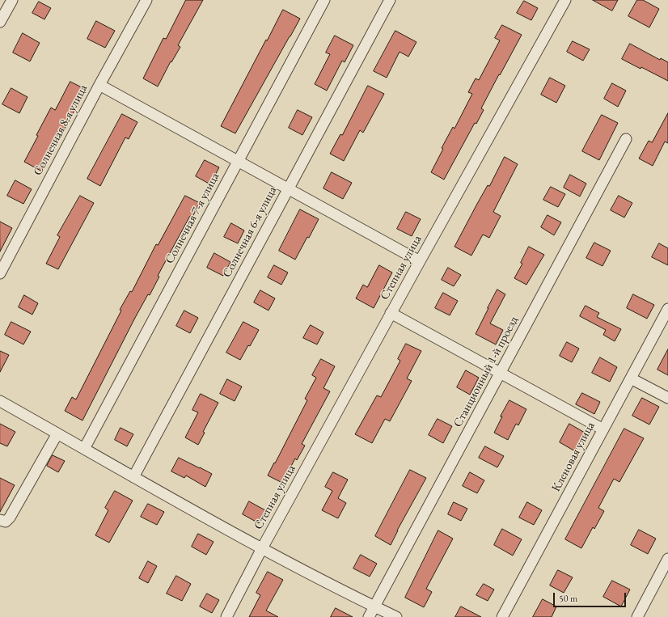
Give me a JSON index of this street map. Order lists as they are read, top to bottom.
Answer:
{
  "streets": {
    "street": [
      "Солнечная 8-я улица",
      "Солнечная 7-я улица",
      "Солнечная 6-я улица",
      "Степная улица",
      "Станционный 1-й проезд",
      "Кленовая улица"
    ]
  },
  "scale_bar": "50 m"
}
